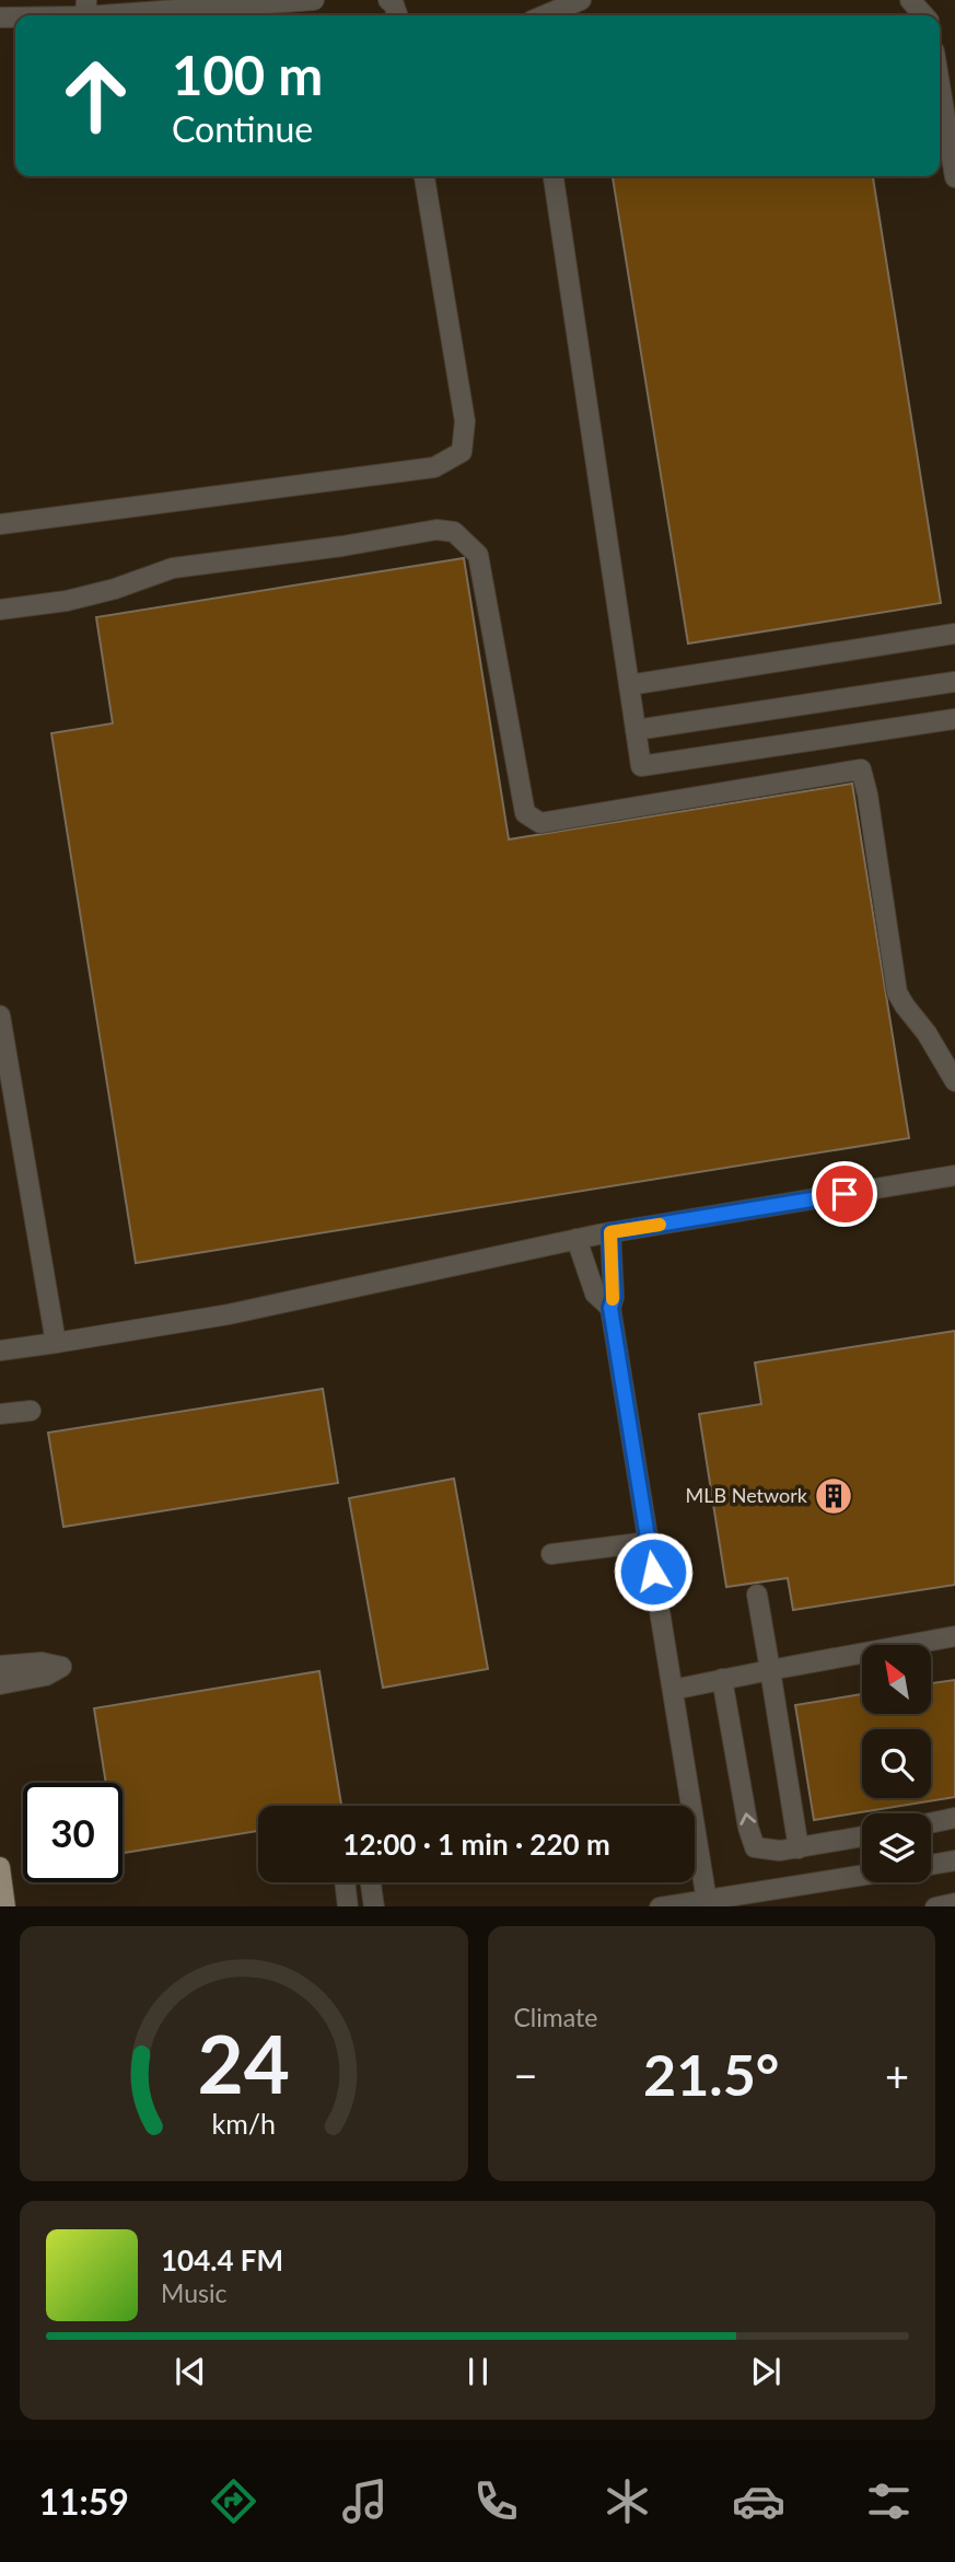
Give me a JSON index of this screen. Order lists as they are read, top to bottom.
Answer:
{
  "places": {
    "building": ["MLB Network"]
  },
  "north": "top left",
  "page": {
    "turn": ["100 m", "Continue"],
    "limit": "30",
    "trip": "12:00 · 1 min · 220 m",
    "tile": "Climate",
    "heat": ["−", "21.5°", "+"],
    "song": ["104.4 FM", "Music"],
    "tabs": "11:59",
    "gauge": ["24", "km/h"]
  }
}
